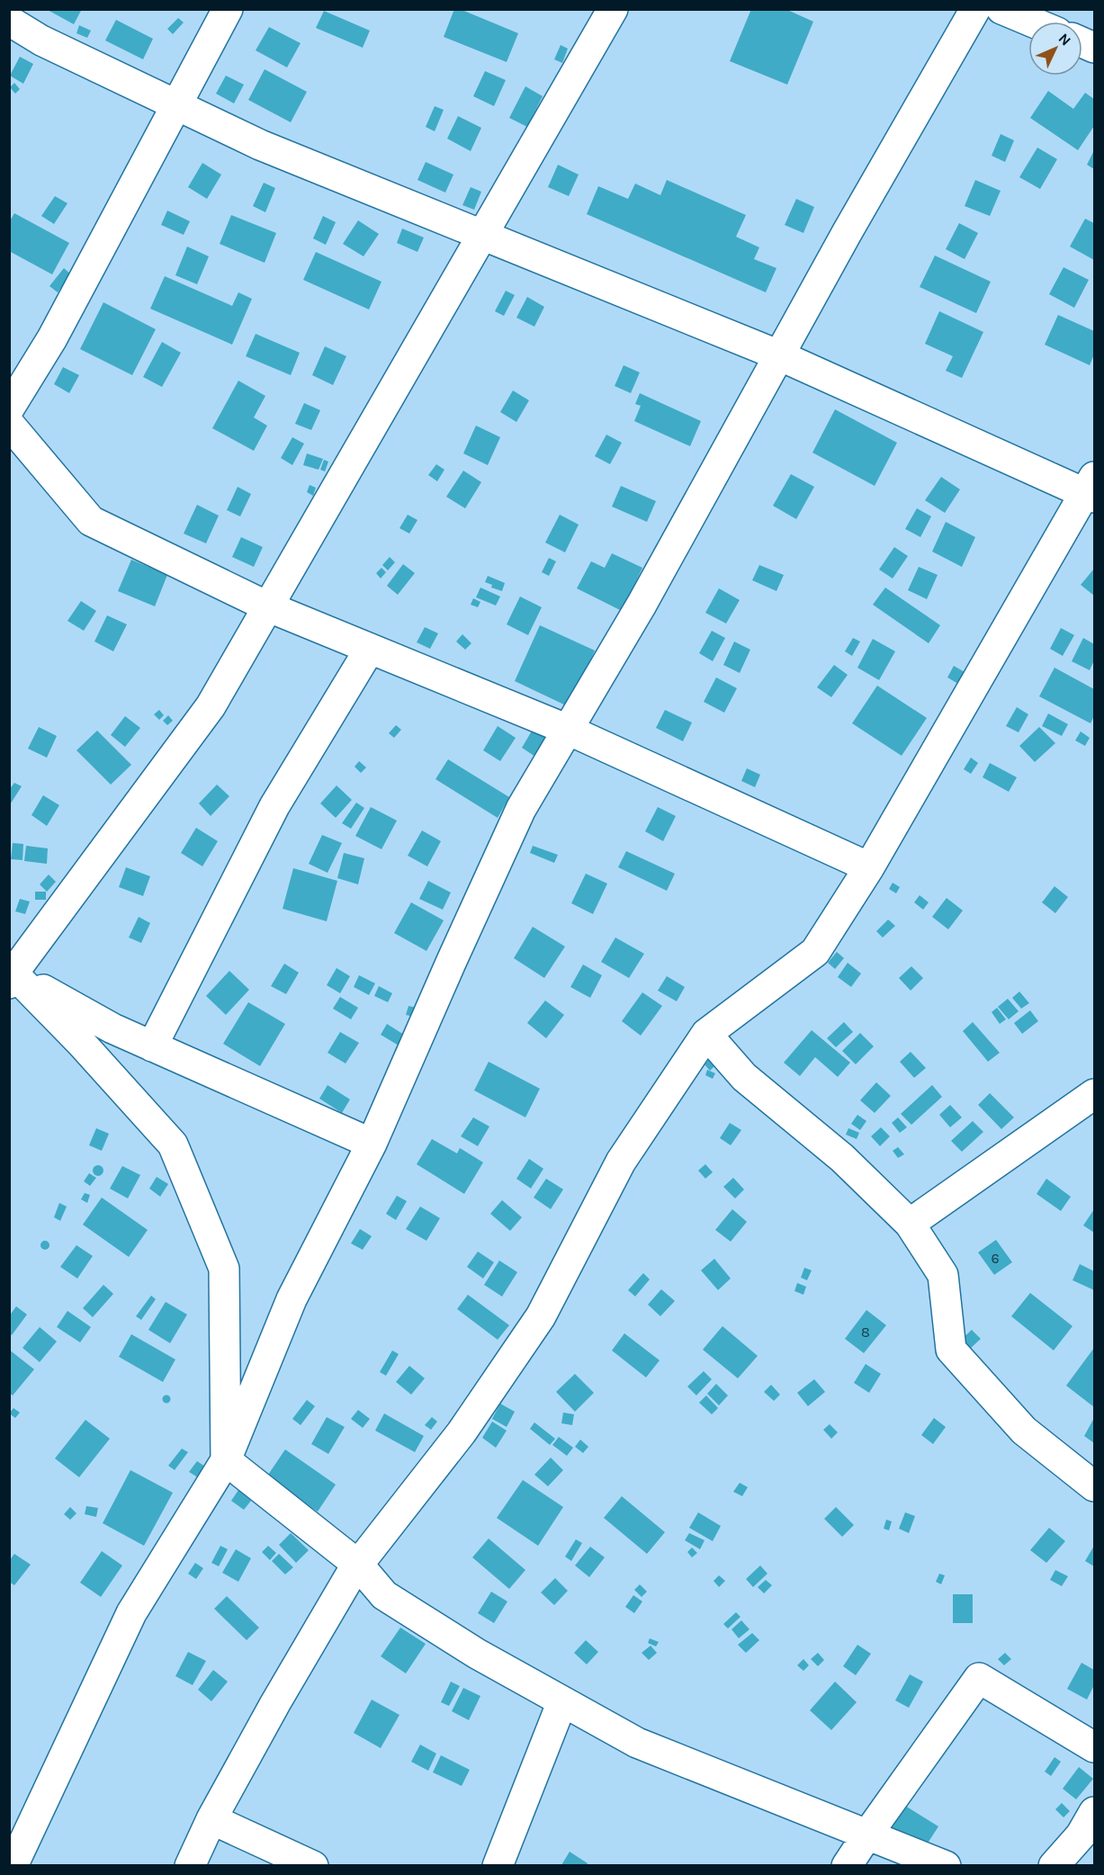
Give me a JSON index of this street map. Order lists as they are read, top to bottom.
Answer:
{
  "house_numbers": ["6", "8"],
  "north": "top right"
}
